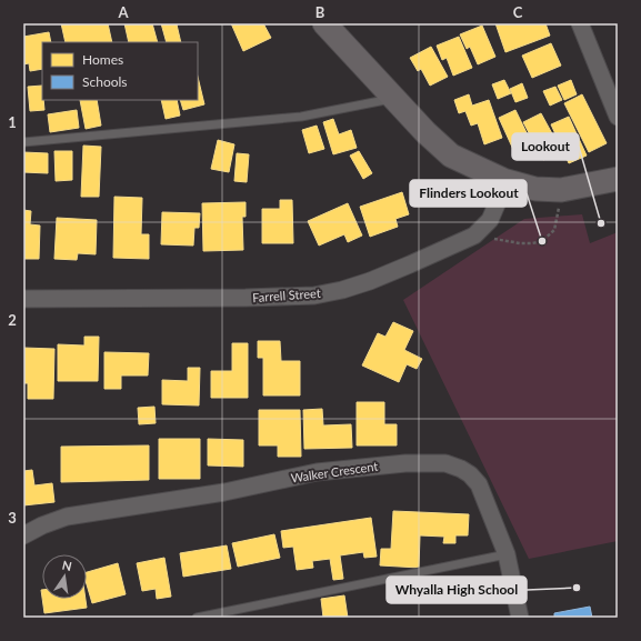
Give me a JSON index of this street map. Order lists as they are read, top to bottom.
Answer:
{
  "streets": {
    "street": ["Farrell Street", "Walker Crescent"]
  },
  "places": ["Lookout", "Flinders Lookout", "Whyalla High School"],
  "legend": ["Homes", "Schools"],
  "north": "top",
  "grid": {
    "columns": ["A", "B", "C"],
    "rows": ["1", "2", "3"]
  }
}
